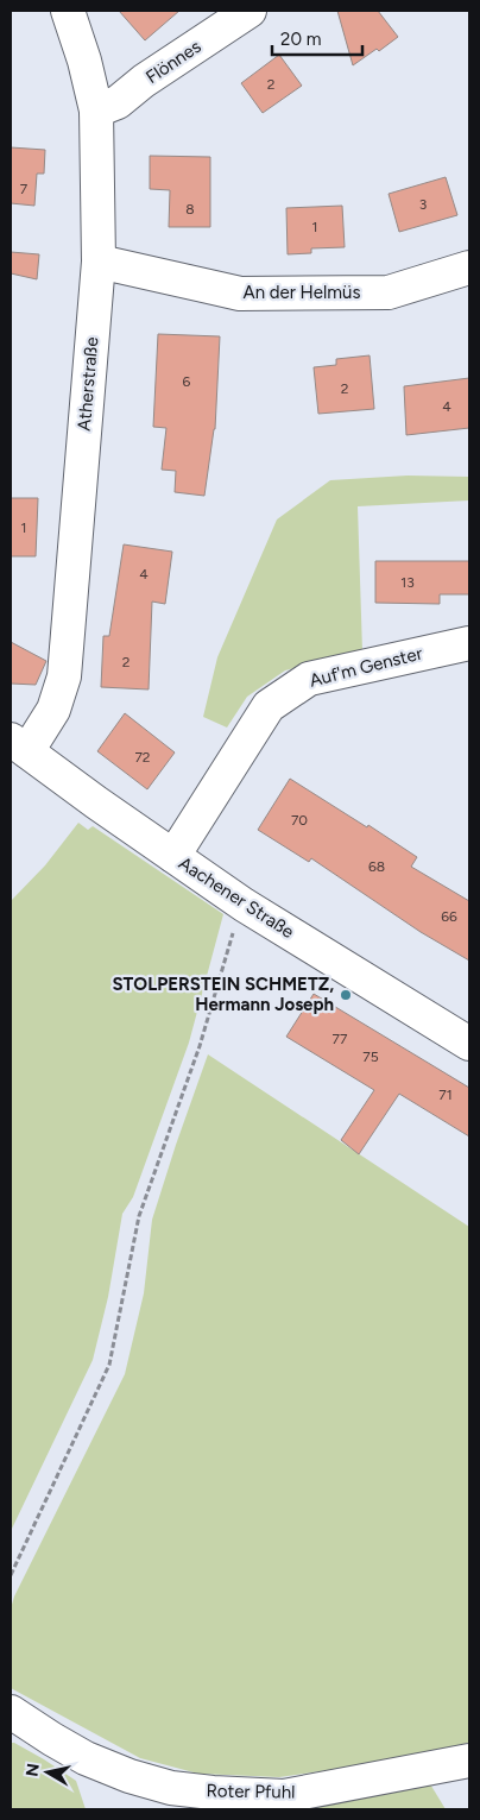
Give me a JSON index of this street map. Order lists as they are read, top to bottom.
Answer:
{
  "streets": {
    "street": [
      "Flönnes",
      "An der Helmüs",
      "Atherstraße",
      "Auf'm Genster",
      "Aachener Straße",
      "Roter Pfuhl"
    ]
  },
  "crossings": [
    ["Flönnes", "Atherstraße"],
    ["An der Helmüs", "Atherstraße"],
    ["Atherstraße", "Aachener Straße"],
    ["Auf'm Genster", "Aachener Straße"]
  ],
  "places": ["STOLPERSTEIN SCHMETZ, Hermann Joseph"],
  "house_numbers": [
    "2",
    "7",
    "3",
    "8",
    "1",
    "6",
    "2",
    "4",
    "1",
    "4",
    "13",
    "2",
    "72",
    "70",
    "68",
    "66",
    "77",
    "75",
    "71"
  ],
  "scale_bar": "20 m",
  "north": "left"
}
